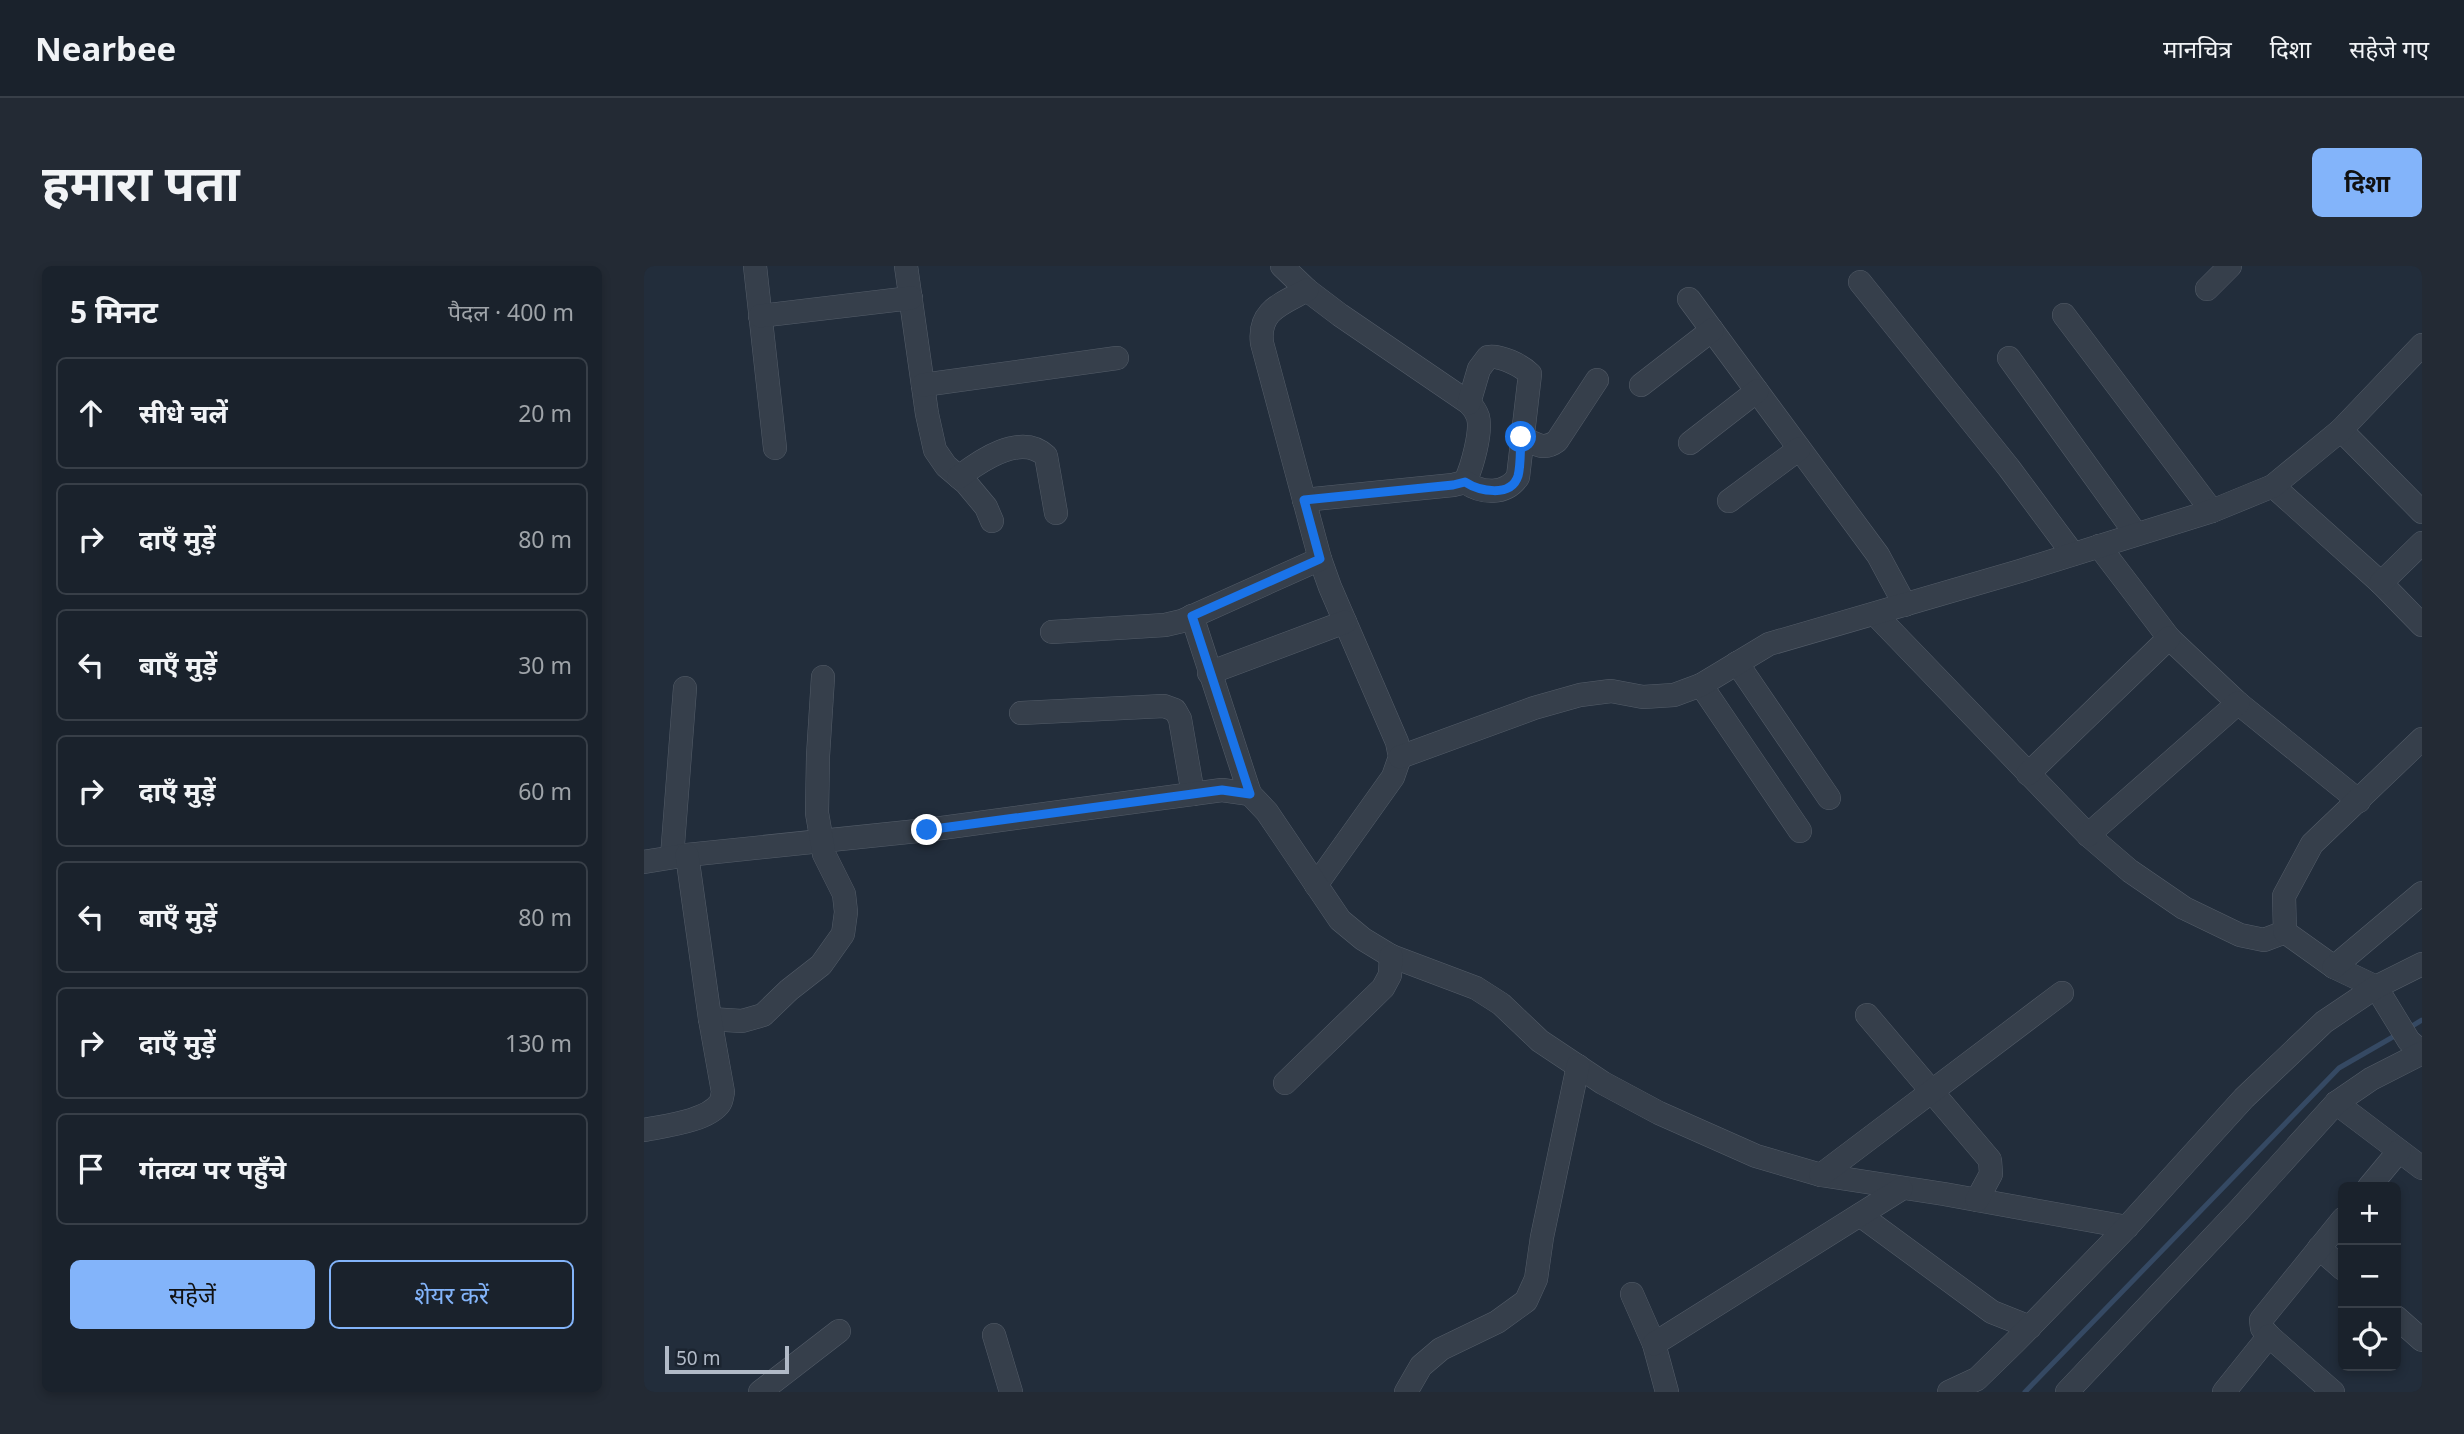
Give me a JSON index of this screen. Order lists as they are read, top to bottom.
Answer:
{
  "scale_bar": "50 m",
  "page": {
    "header": "Nearbee",
    "nav": ["मानचित्र", "दिशा", "सहेजे गए"],
    "buttons": [
      "दिशा",
      ["सहेजें", "शेयर करें"]
    ],
    "title": "हमारा पता",
    "heading": ["5 मिनट", "पैदल · 400 m"],
    "list": [
      ["सीधे चलें", "20 m"],
      ["दाएँ मुड़ें", "80 m"],
      ["बाएँ मुड़ें", "30 m"],
      ["दाएँ मुड़ें", "60 m"],
      ["बाएँ मुड़ें", "80 m"],
      ["दाएँ मुड़ें", "130 m"],
      "गंतव्य पर पहुँचे"
    ],
    "map_buttons": ["+", "−"],
    "scale": "50 m"
  }
}
